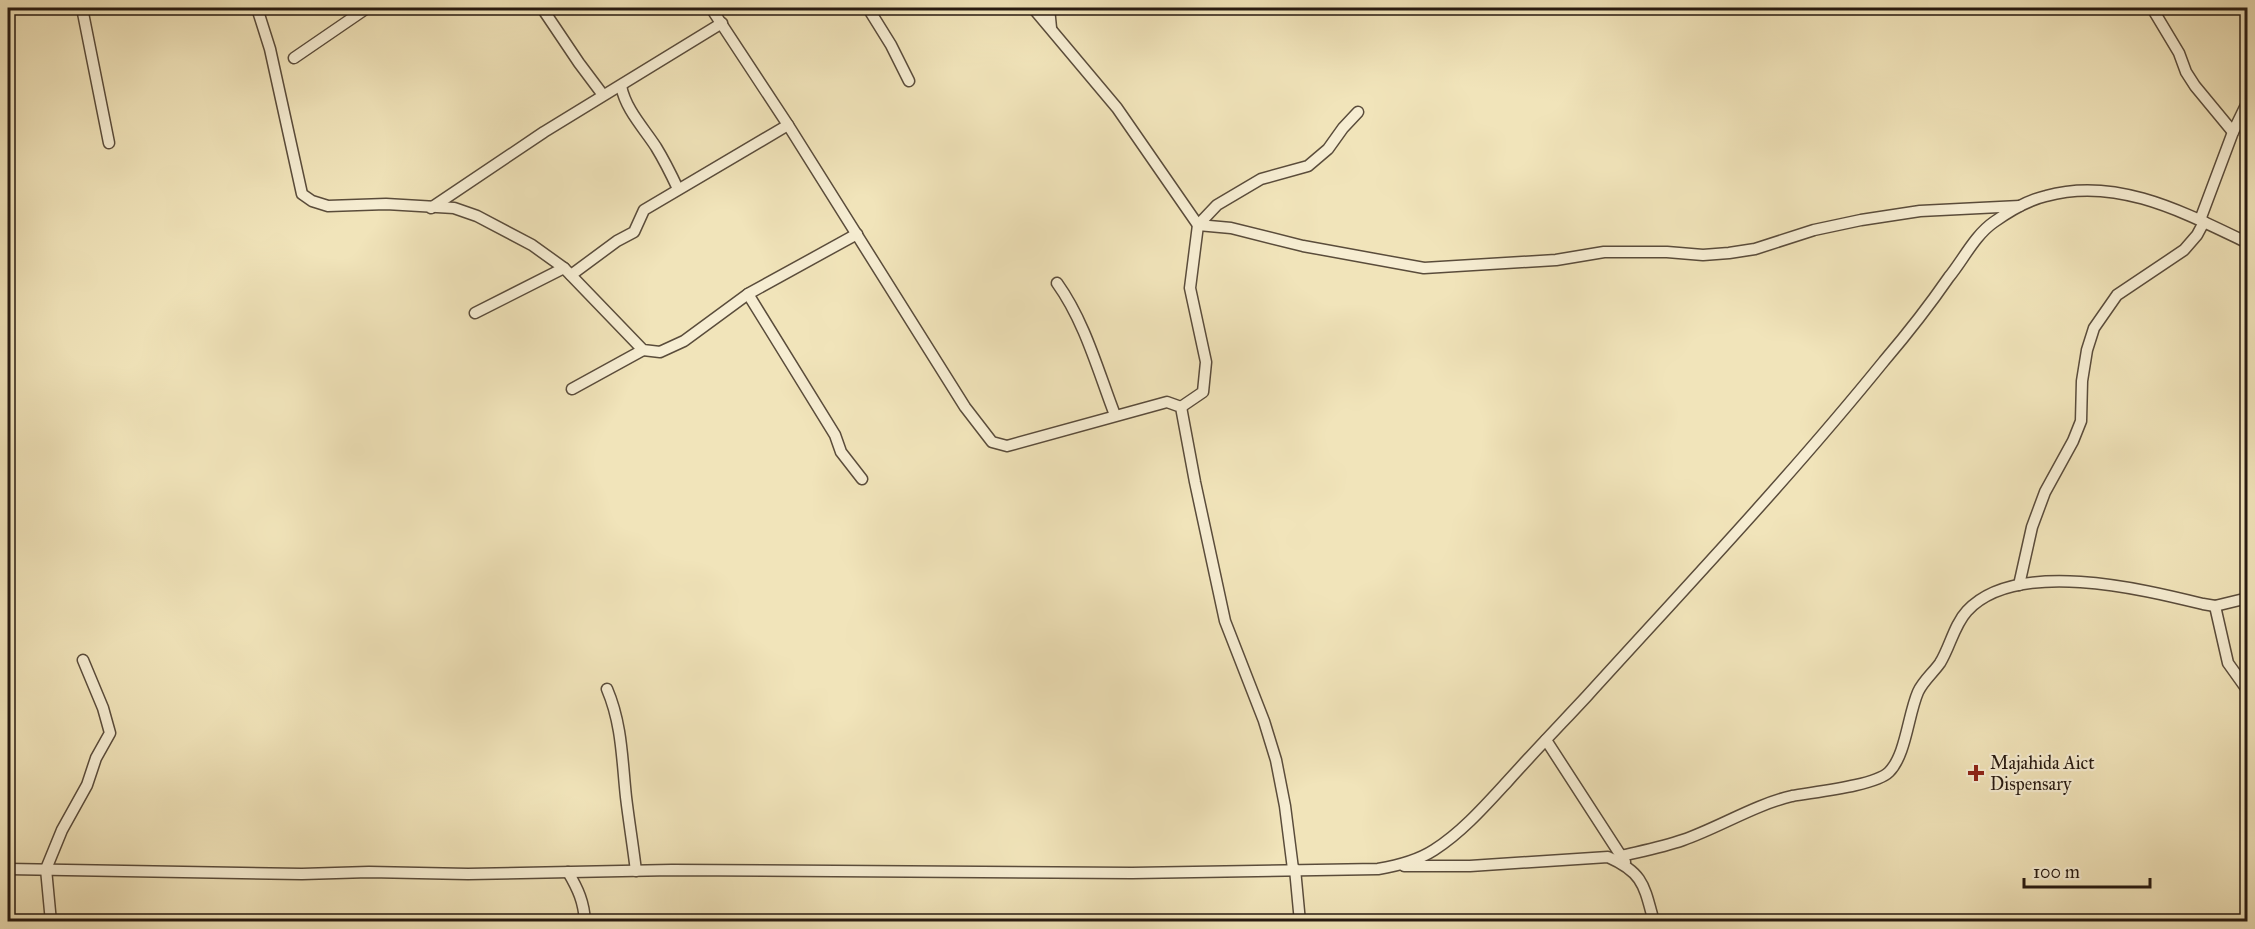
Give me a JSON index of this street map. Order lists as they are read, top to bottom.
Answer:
{
  "places": {
    "health": ["Majahida Aict Dispensary"]
  },
  "scale_bar": "100 m"
}
